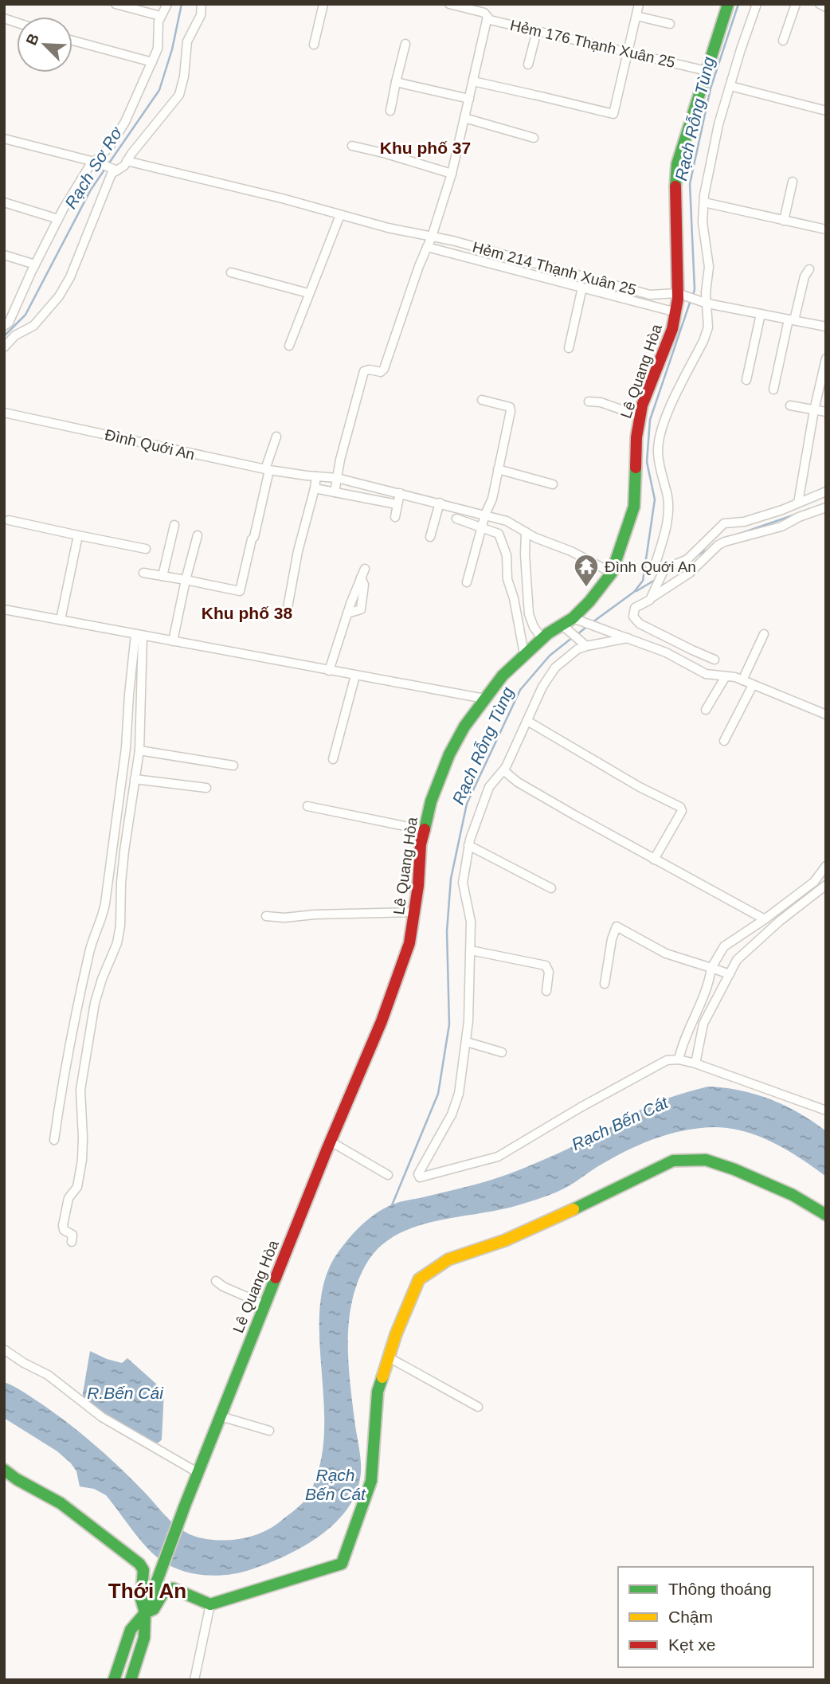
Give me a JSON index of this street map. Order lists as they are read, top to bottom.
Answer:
{
  "streets": {
    "street": [
      "Hẻm 176 Thạnh Xuân 25",
      "Hẻm 214 Thạnh Xuân 25",
      "Lê Quang Hòa",
      "Đình Quới An"
    ]
  },
  "crossings": [
    ["Hẻm 176 Thạnh Xuân 25", "Lê Quang Hòa"],
    ["Hẻm 214 Thạnh Xuân 25", "Lê Quang Hòa"],
    ["Lê Quang Hòa", "Đình Quới An"]
  ],
  "districts": ["Khu phố 37", "Khu phố 38", "Thới An"],
  "water": [
    "Rạch Rỗng Tùng",
    "Rạch Sơ Rơ",
    "Rạch Bến Cát",
    "R.Bến Cái"
  ],
  "places": {
    "temple": ["Đình Quới An"]
  },
  "legend": ["Thông thoáng", "Chậm", "Kẹt xe"],
  "north": "top left"
}
